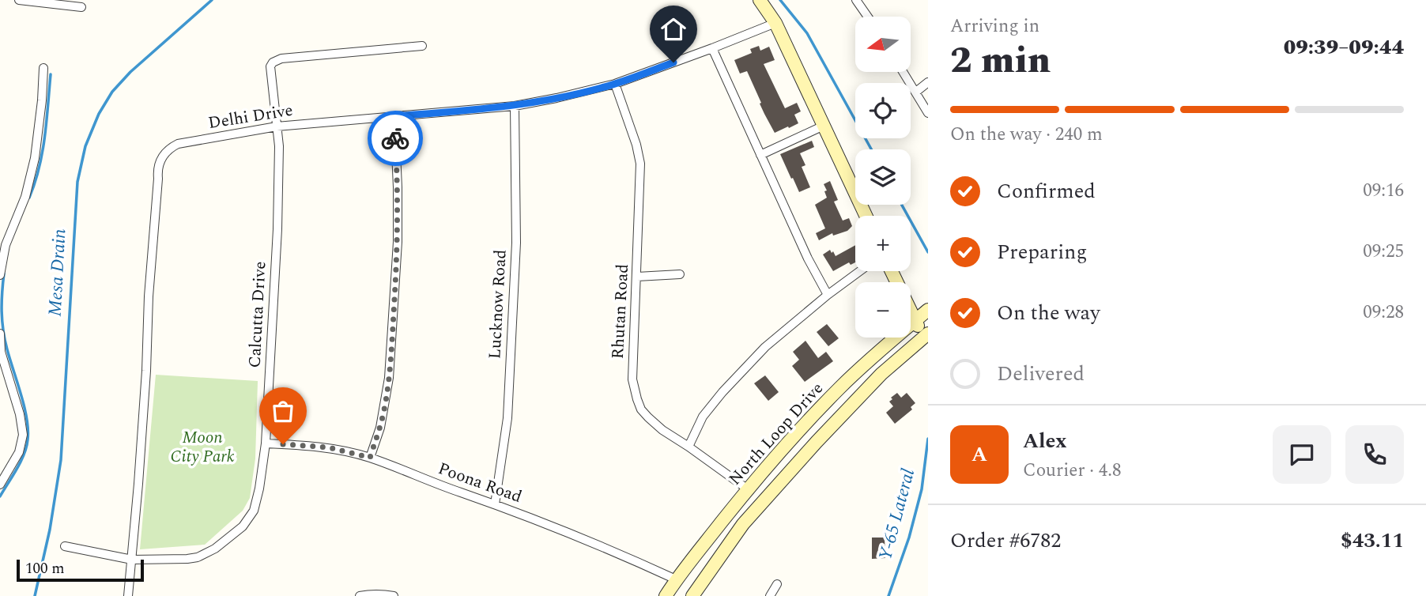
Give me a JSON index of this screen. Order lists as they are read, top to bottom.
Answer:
{
  "streets": {
    "main road": ["North Loop Drive"],
    "street": [
      "Delhi Drive",
      "Lucknow Road",
      "Rhutan Road",
      "Calcutta Drive",
      "Poona Road"
    ]
  },
  "crossings": [
    ["Delhi Drive", "Lucknow Road"],
    ["Delhi Drive", "Rhutan Road"],
    ["Delhi Drive", "Calcutta Drive"],
    ["Lucknow Road", "Poona Road"],
    ["Rhutan Road", "North Loop Drive"],
    ["Calcutta Drive", "Poona Road"],
    ["North Loop Drive", "Poona Road"]
  ],
  "water": ["Mesa Drain", "Y-65 Lateral"],
  "parks": ["Moon City Park"],
  "scale_bar": "100 m",
  "north": "left",
  "page": {
    "heading": ["2 min", "Arriving in", "09:39–09:44"],
    "panel": [
      "Alex",
      "Courier · 4.8",
      "Order #6782",
      "$43.11"
    ],
    "map_buttons": ["+", "−"],
    "bar": "On the way · 240 m",
    "list": [
      ["Confirmed", "09:16"],
      ["Preparing", "09:25"],
      ["On the way", "09:28"],
      "Delivered"
    ],
    "round": "A",
    "scale": "100 m"
  }
}
